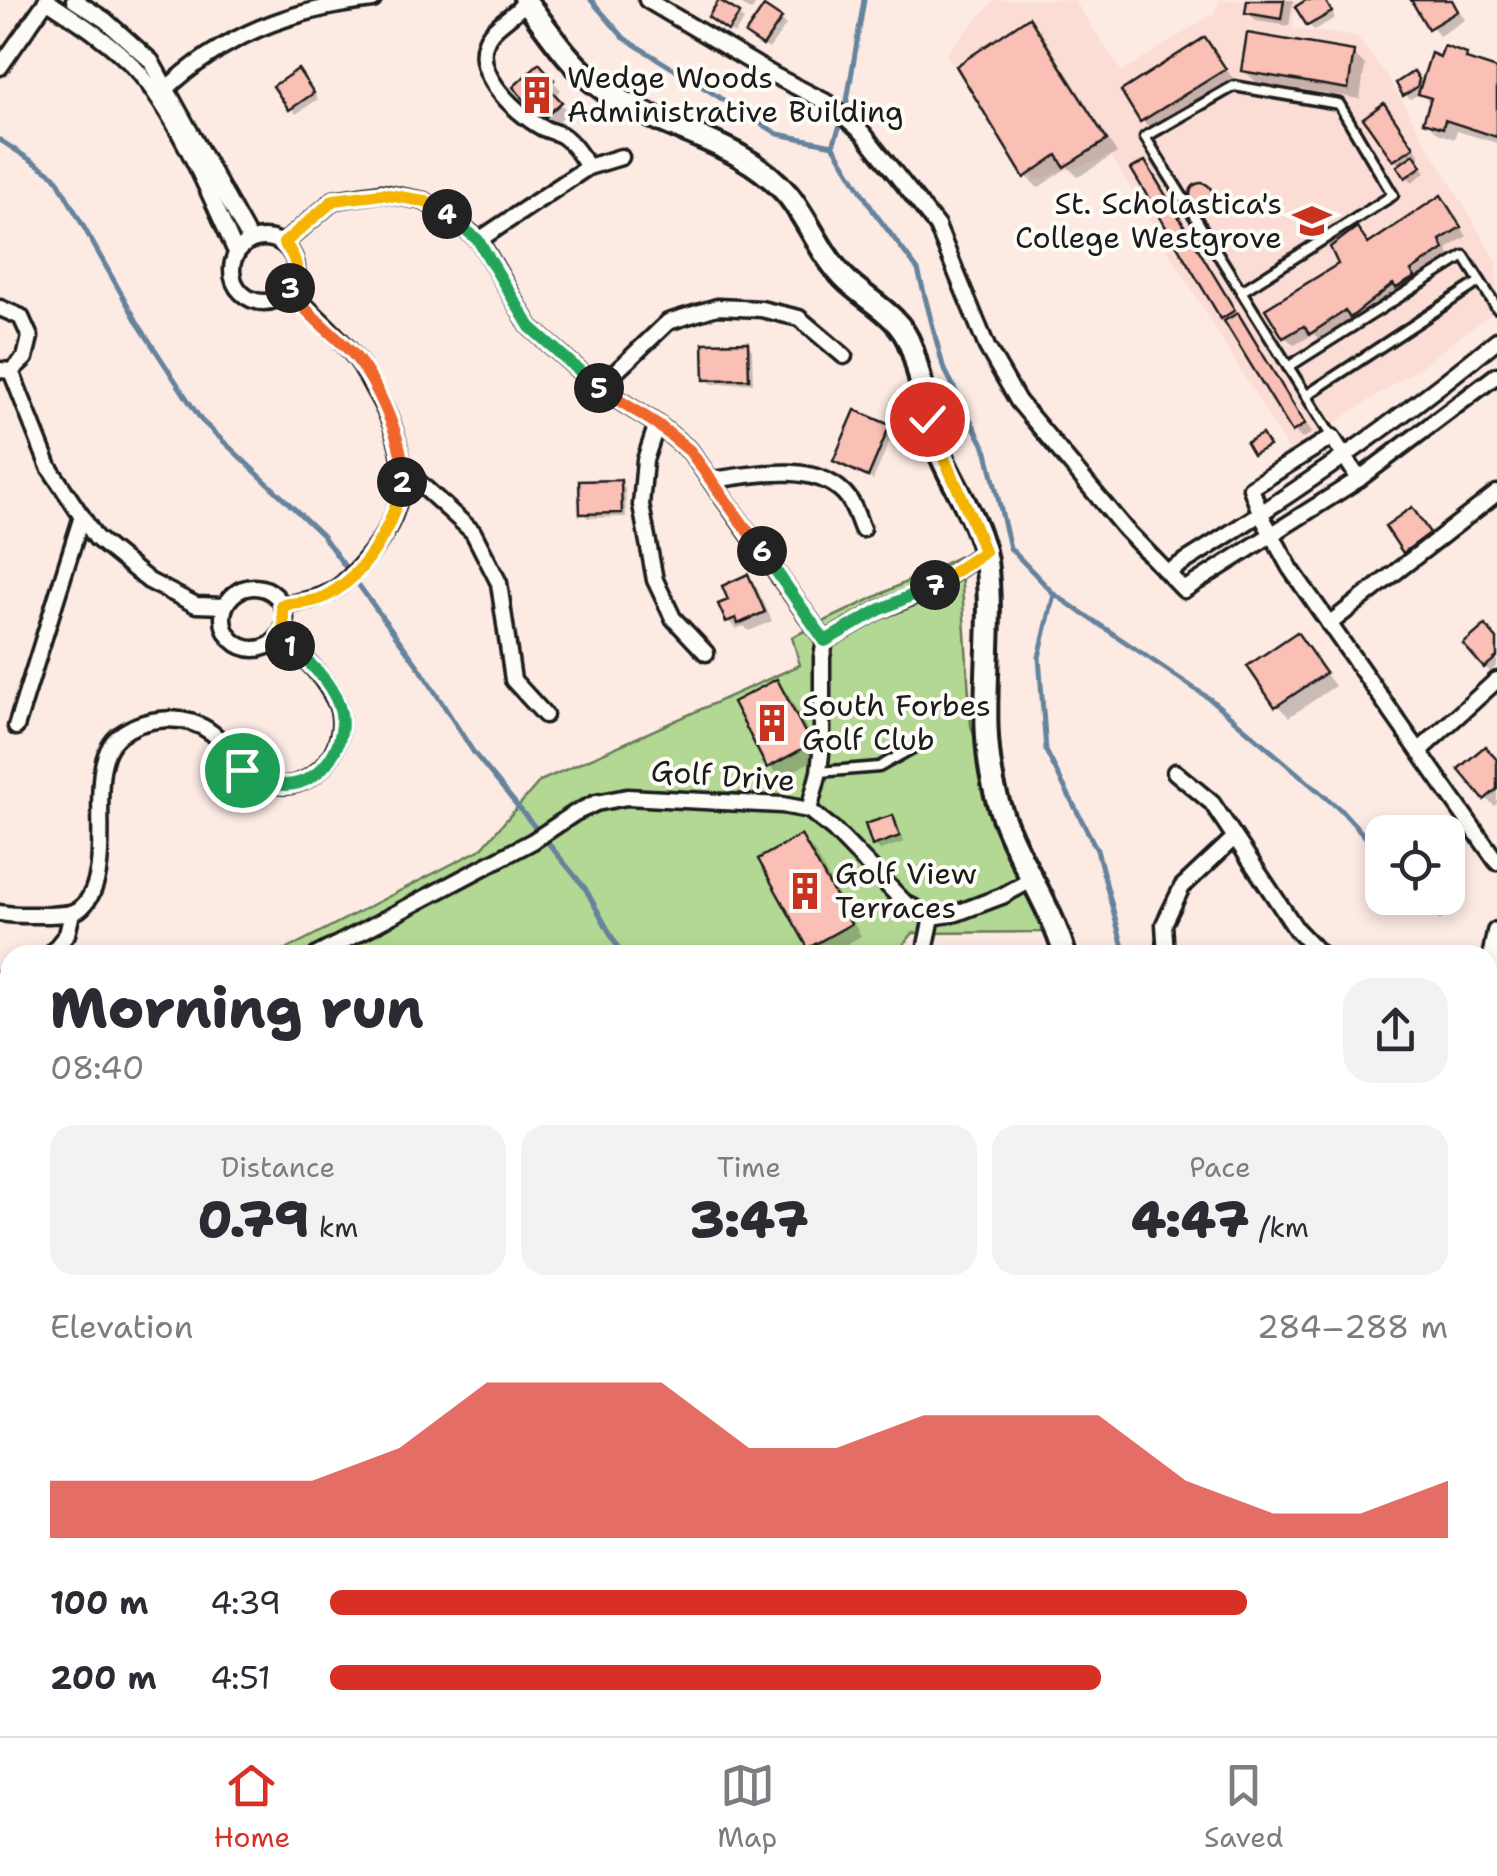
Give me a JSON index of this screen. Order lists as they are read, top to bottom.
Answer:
{
  "streets": {
    "street": ["Golf Drive"]
  },
  "places": {
    "building": ["Wedge Woods Administrative Building", "South Forbes Golf Club", "Golf View Terraces"],
    "school or university": ["St. Scholastica's College Westgrove"]
  },
  "page": {
    "pins": [
      "4",
      "3",
      "5",
      "2",
      "6",
      "7",
      "1"
    ],
    "heading": ["Morning run", "08:40"],
    "stats": [
      ["Distance", "0.79 km"],
      ["Time", "3:47"],
      ["Pace", "4:47 /km"]
    ],
    "chart": ["Elevation", "284–288 m"],
    "list": [
      {
        "name": "100 m",
        "note": "4:39"
      },
      {
        "name": "200 m",
        "note": "4:51"
      }
    ],
    "tabs": ["Home", "Map", "Saved"]
  }
}
